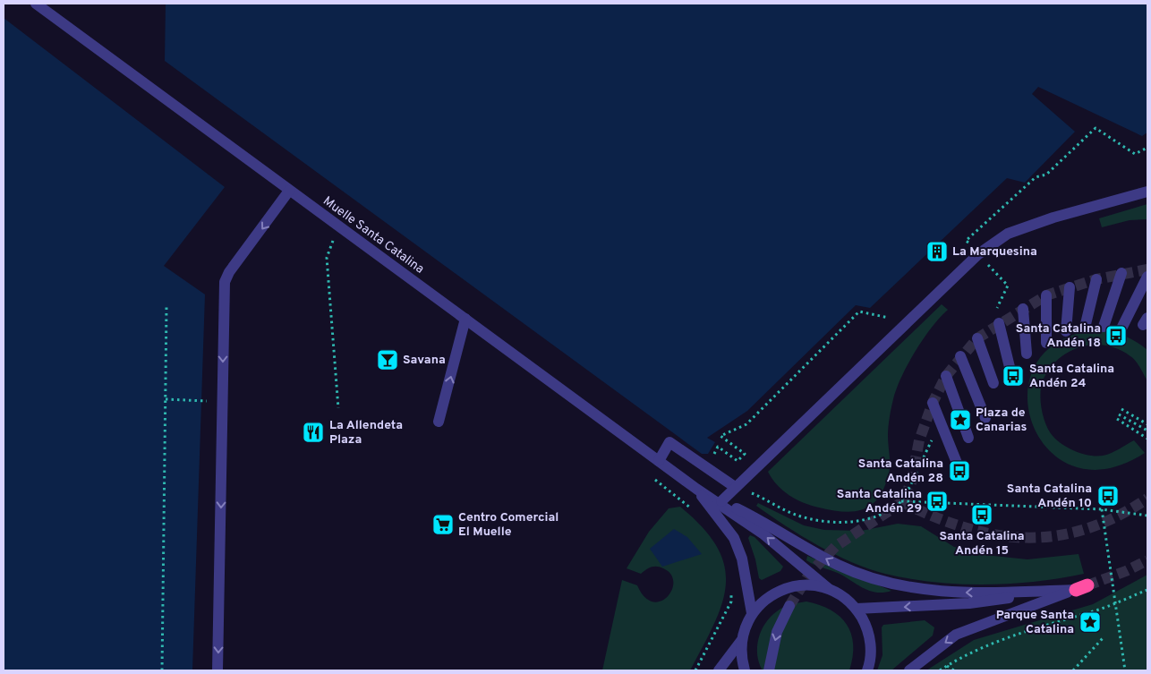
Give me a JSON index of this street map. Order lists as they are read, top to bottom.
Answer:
{
  "streets": {
    "street": ["Muelle Santa Catalina"]
  },
  "places": {
    "building": ["La Marquesina"],
    "bus stop": [
      "Santa Catalina Andén 18",
      "Santa Catalina Andén 24",
      "Santa Catalina Andén 28",
      "Santa Catalina Andén 10",
      "Santa Catalina Andén 29",
      "Santa Catalina Andén 15"
    ],
    "bar": ["Savana"],
    "place": ["Plaza de Canarias", "Parque Santa Catalina"],
    "restaurant": ["La Allendeta Plaza"],
    "supermarket": ["Centro Comercial El Muelle"]
  }
}
